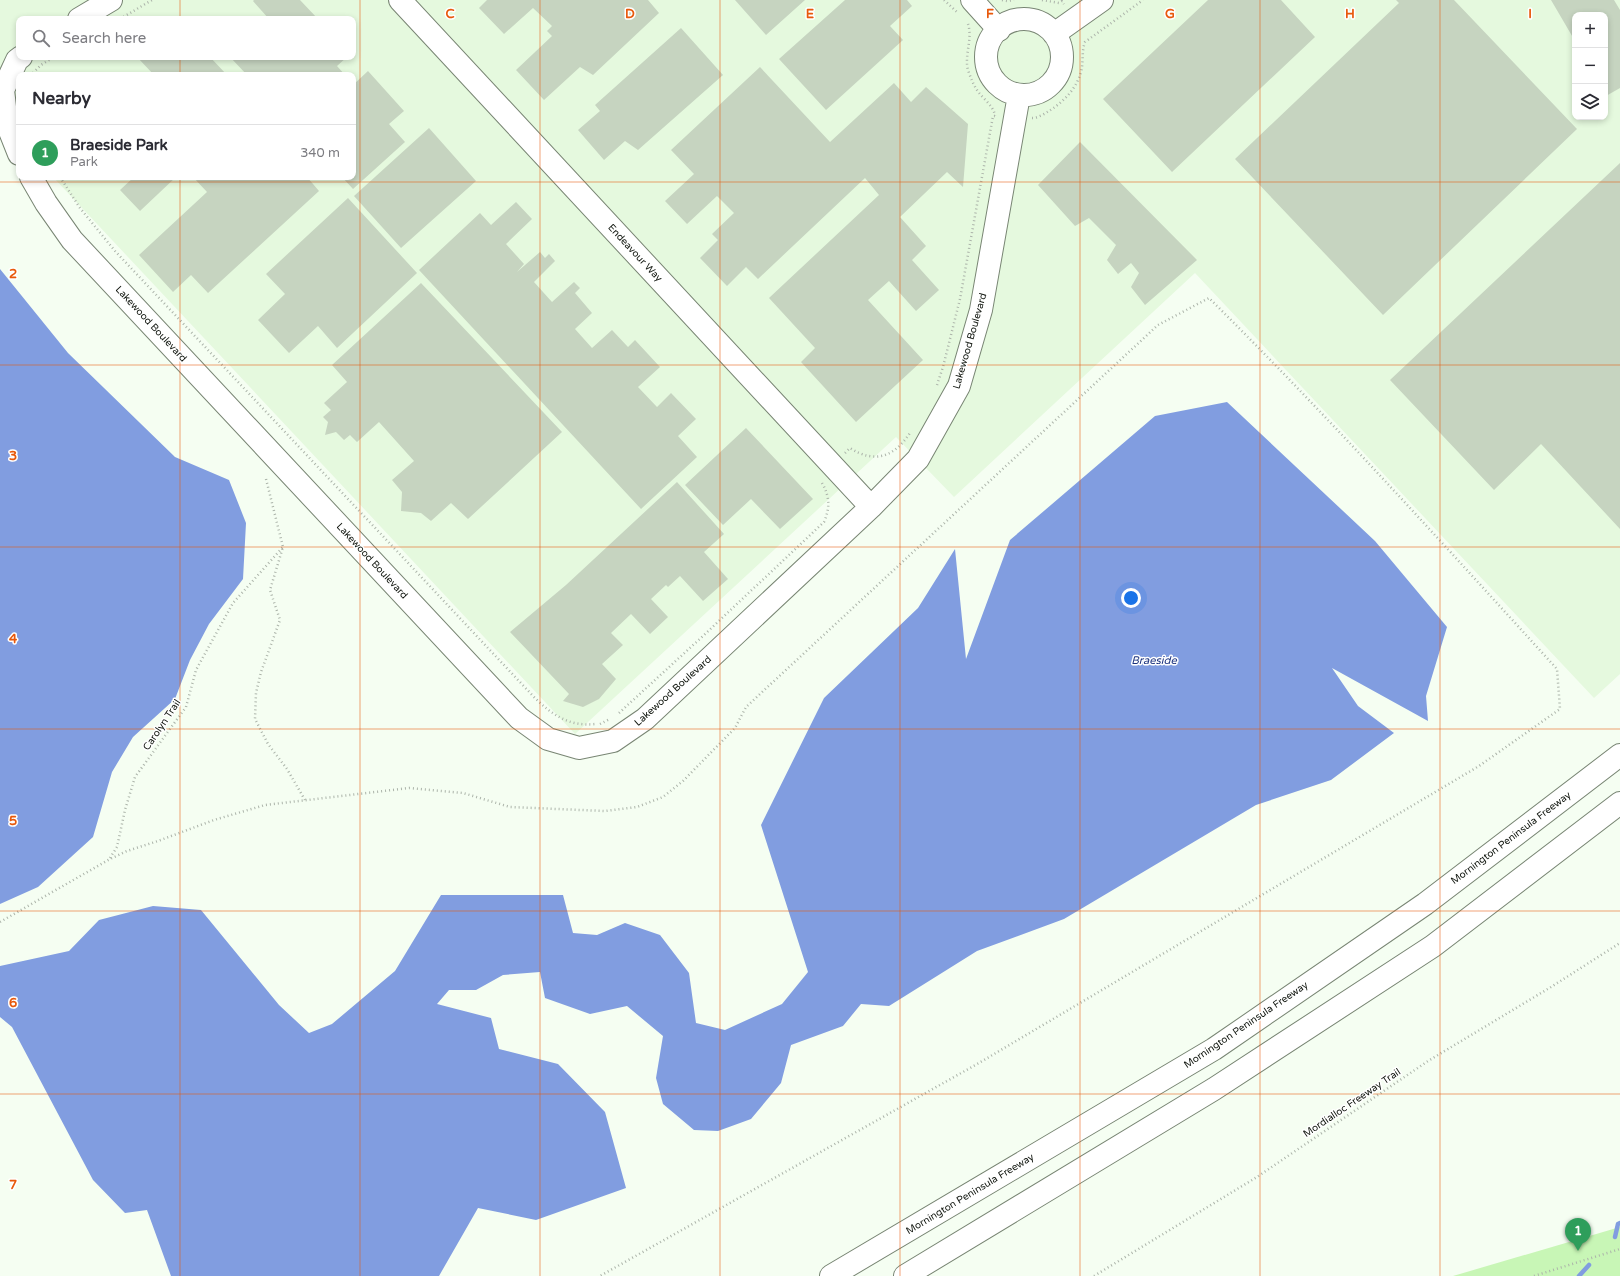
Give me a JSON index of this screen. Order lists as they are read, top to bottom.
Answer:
{
  "streets": {
    "main road": ["Endeavour Way", "Lakewood Boulevard", "Mornington Peninsula Freeway"],
    "path": ["Carolyn Trail", "Mordialloc Freeway Trail"]
  },
  "crossings": [
    ["Endeavour Way", "Lakewood Boulevard"]
  ],
  "water": ["Braeside"],
  "page": {
    "map_buttons": ["+", "−"],
    "search": "Search here",
    "heading": "Nearby",
    "list": [
      {
        "mark": "1",
        "name": "Braeside Park",
        "note": "Park",
        "value": "340 m"
      }
    ],
    "pins": "1"
  },
  "grid": {
    "columns": [
      "C",
      "D",
      "E",
      "F",
      "G",
      "H",
      "I"
    ],
    "rows": [
      "2",
      "3",
      "4",
      "5",
      "6",
      "7"
    ]
  }
}
